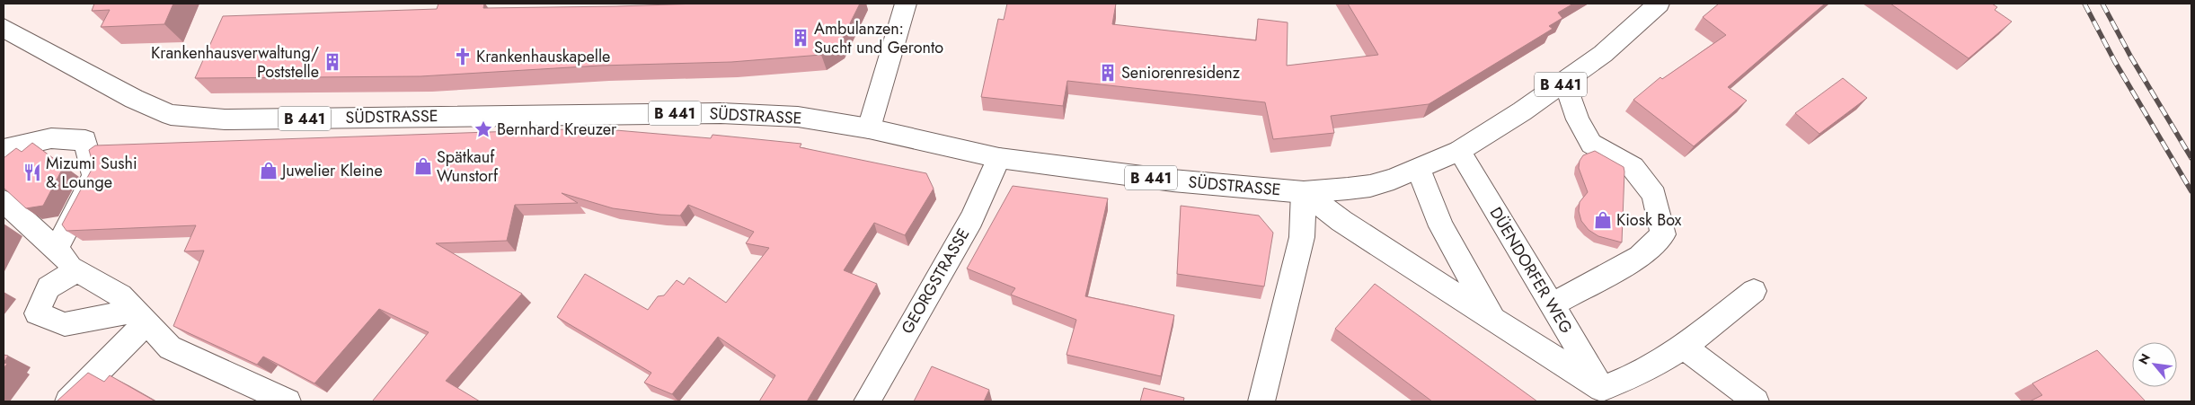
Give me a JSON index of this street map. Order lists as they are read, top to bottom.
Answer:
{
  "streets": {
    "street": [
      "B 441",
      "SÜDSTRASSE",
      "DÜENDORFER WEG",
      "GEORGSTRASSE"
    ]
  },
  "crossings": [
    ["B 441", "SÜDSTRASSE"],
    ["B 441", "DÜENDORFER WEG"],
    ["SÜDSTRASSE", "DÜENDORFER WEG"],
    ["SÜDSTRASSE", "GEORGSTRASSE"]
  ],
  "places": {
    "building": ["Ambulanzen: Sucht und Geronto", "Krankenhausverwaltung/ Poststelle", "Seniorenresidenz"],
    "church": ["Krankenhauskapelle"],
    "place": ["Bernhard Kreuzer"],
    "shop": ["Spätkauf Wunstorf", "Juwelier Kleine", "Kiosk Box"],
    "restaurant": ["Mizumi Sushi & Lounge"]
  },
  "north": "top left"
}
